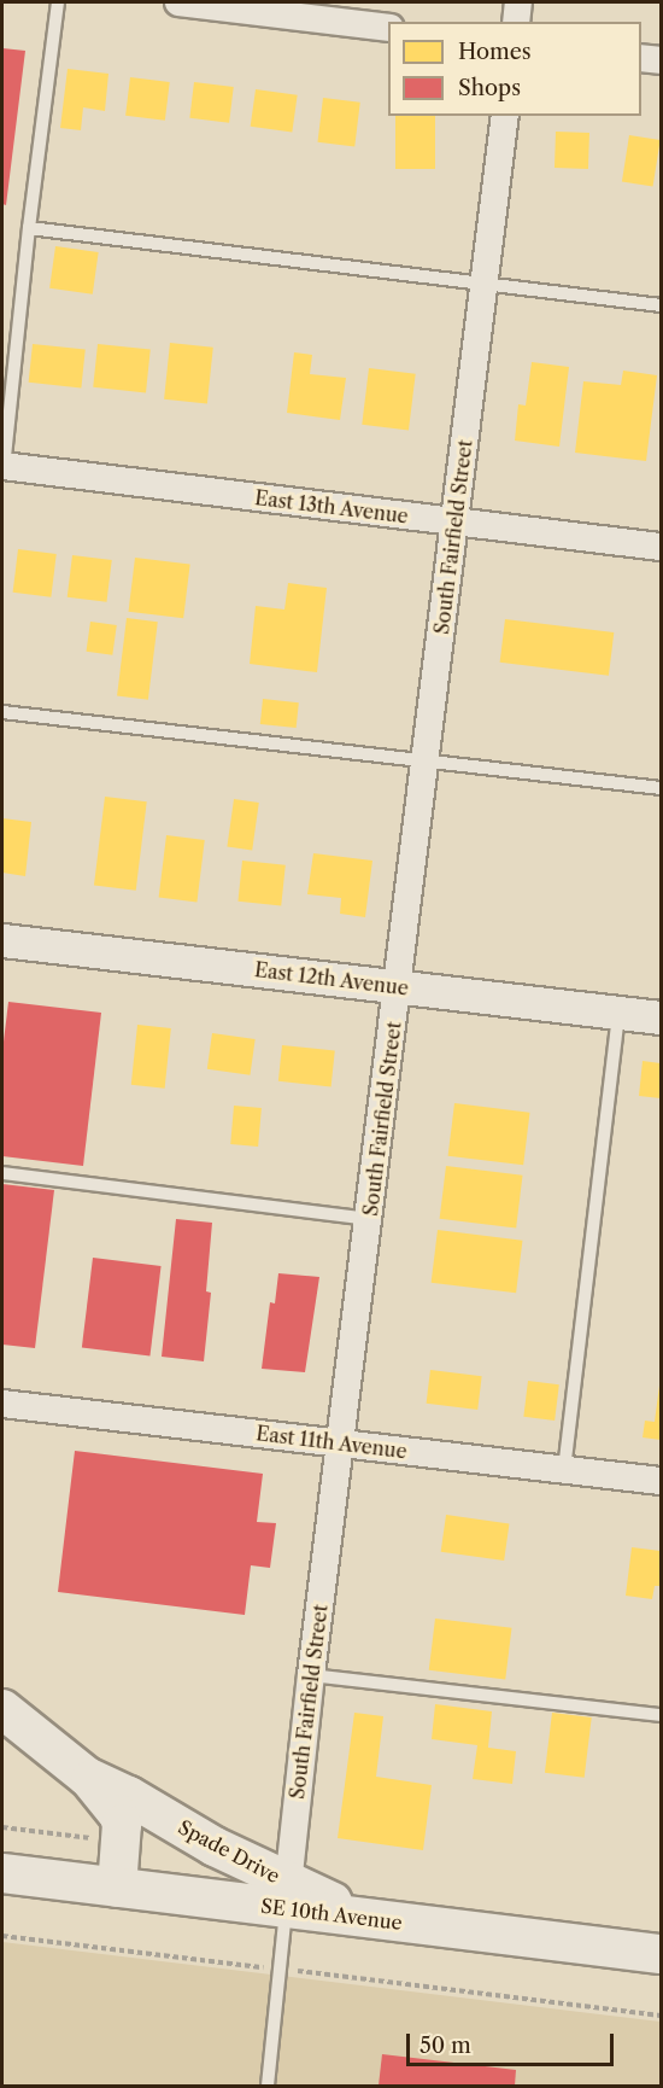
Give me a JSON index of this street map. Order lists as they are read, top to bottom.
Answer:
{
  "streets": {
    "main road": ["Spade Drive", "SE 10th Avenue"],
    "street": [
      "East 13th Avenue",
      "South Fairfield Street",
      "East 12th Avenue",
      "East 11th Avenue"
    ]
  },
  "crossings": [
    ["East 13th Avenue", "South Fairfield Street"],
    ["South Fairfield Street", "East 12th Avenue"],
    ["South Fairfield Street", "East 11th Avenue"],
    ["South Fairfield Street", "Spade Drive"],
    ["South Fairfield Street", "SE 10th Avenue"],
    ["Spade Drive", "SE 10th Avenue"]
  ],
  "legend": ["Homes", "Shops"],
  "scale_bar": "50 m"
}
